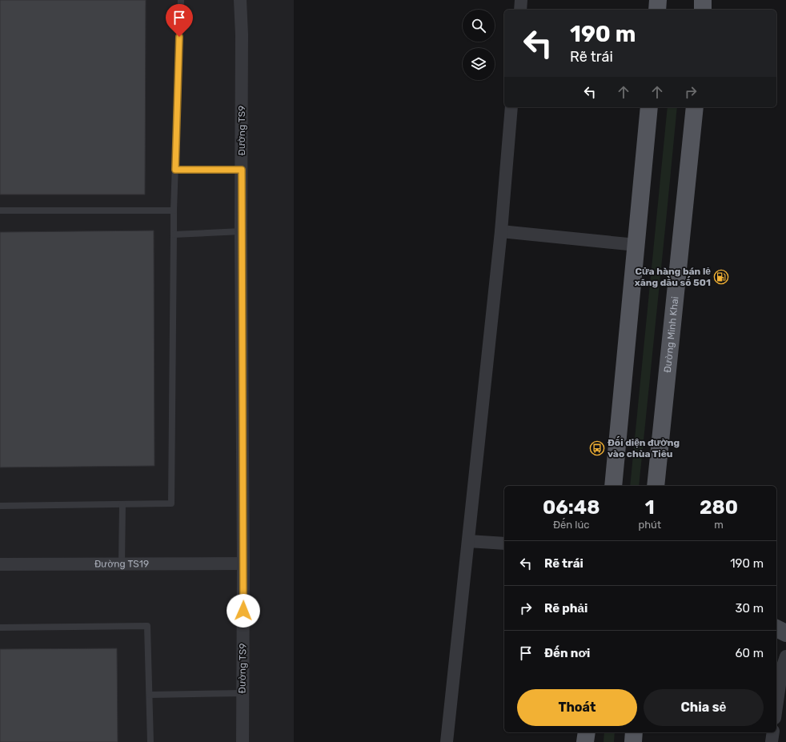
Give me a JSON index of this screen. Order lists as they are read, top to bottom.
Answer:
{
  "streets": {
    "main road": ["Đường Minh Khai"],
    "street": ["Đường TS9", "Đường TS19"]
  },
  "crossings": [
    ["Đường TS9", "Đường TS19"]
  ],
  "places": {
    "fuel station": ["Cửa hàng bán lẻ xăng dầu số 501"],
    "bus stop": ["Đối diện đường vào chùa Tiêu"]
  },
  "page": {
    "turn": ["190 m", "Rẽ trái"],
    "eta": [
      "06:48",
      "Đến lúc",
      "1",
      "phút",
      "280",
      "m"
    ],
    "list": [
      {
        "name": "Rẽ trái",
        "value": "190 m"
      },
      {
        "name": "Rẽ phải",
        "value": "30 m"
      },
      {
        "name": "Đến nơi",
        "value": "60 m"
      }
    ],
    "buttons": ["Thoát", "Chia sẻ"]
  }
}
